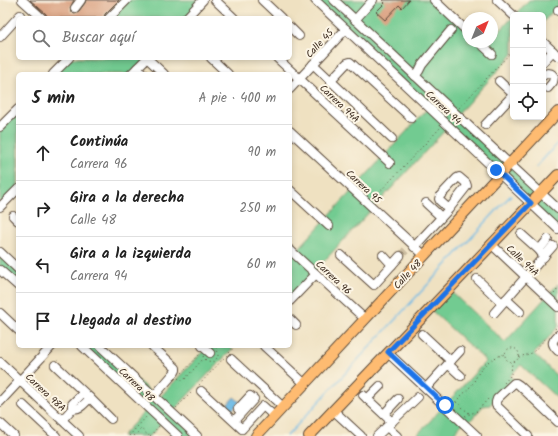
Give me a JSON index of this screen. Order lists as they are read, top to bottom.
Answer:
{
  "streets": {
    "main road": ["Calle 48"],
    "street": [
      "Calle 45",
      "Carrera 94A",
      "Carrera 94",
      "Carrera 95",
      "Calle 94A",
      "Carrera 96",
      "Carrera 98",
      "Carrera 98A"
    ]
  },
  "crossings": [
    ["Calle 45", "Carrera 94A"],
    ["Calle 45", "Carrera 94"],
    ["Carrera 94", "Calle 48"],
    ["Carrera 95", "Calle 48"],
    ["Calle 48", "Carrera 96"]
  ],
  "north": "top right",
  "page": {
    "map_buttons": ["+", "−"],
    "search": "Buscar aquí",
    "heading": ["5 min", "A pie · 400 m"],
    "list": [
      ["Continúa", "Carrera 96", "90 m"],
      ["Gira a la derecha", "Calle 48", "250 m"],
      ["Gira a la izquierda", "Carrera 94", "60 m"],
      "Llegada al destino"
    ]
  }
}
